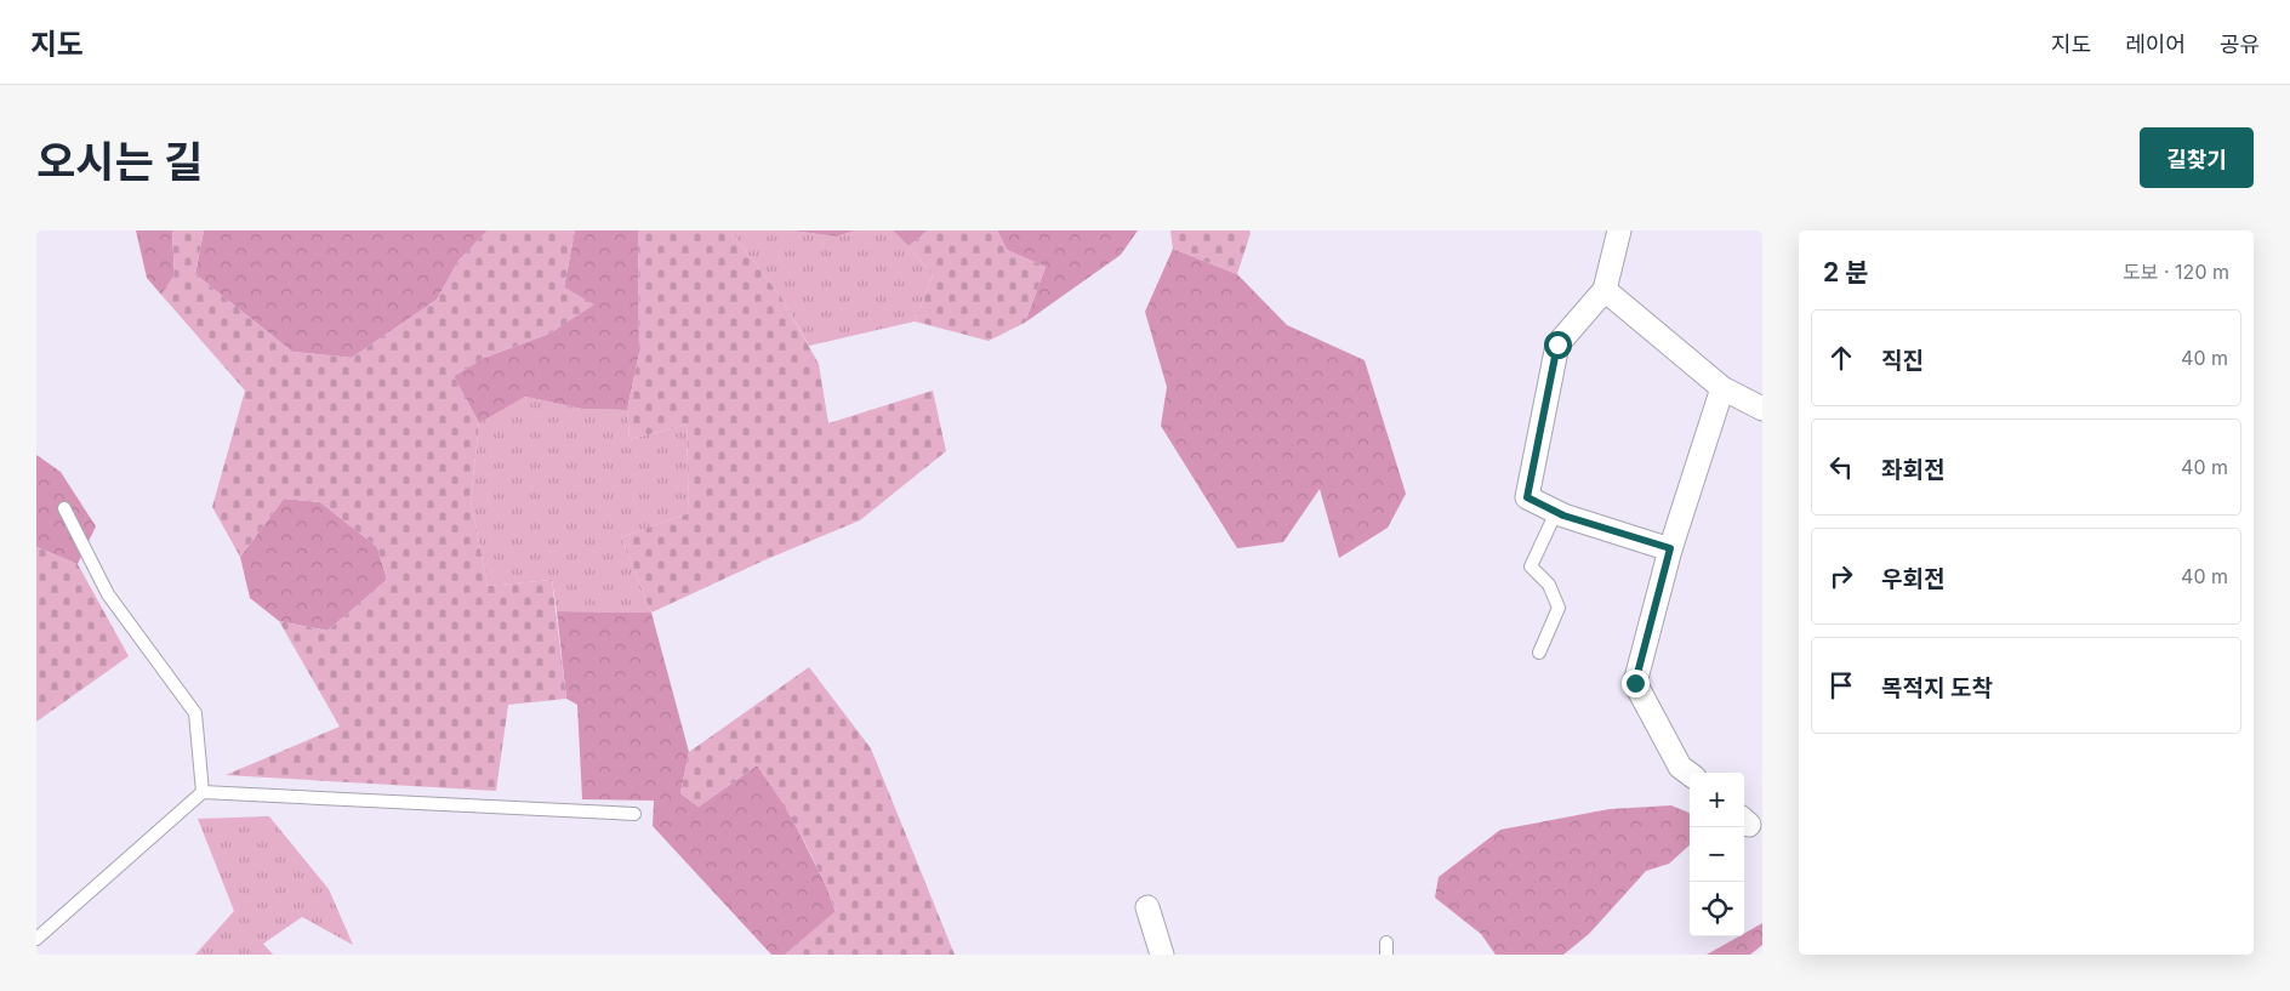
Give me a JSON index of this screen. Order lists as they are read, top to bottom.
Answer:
{
  "page": {
    "header": "지도",
    "nav": ["지도", "레이어", "공유"],
    "title": "오시는 길",
    "buttons": "길찾기",
    "heading": ["2 분", "도보 · 120 m"],
    "list": [
      ["직진", "40 m"],
      ["좌회전", "40 m"],
      ["우회전", "40 m"],
      "목적지 도착"
    ],
    "map_buttons": ["+", "−"]
  }
}
